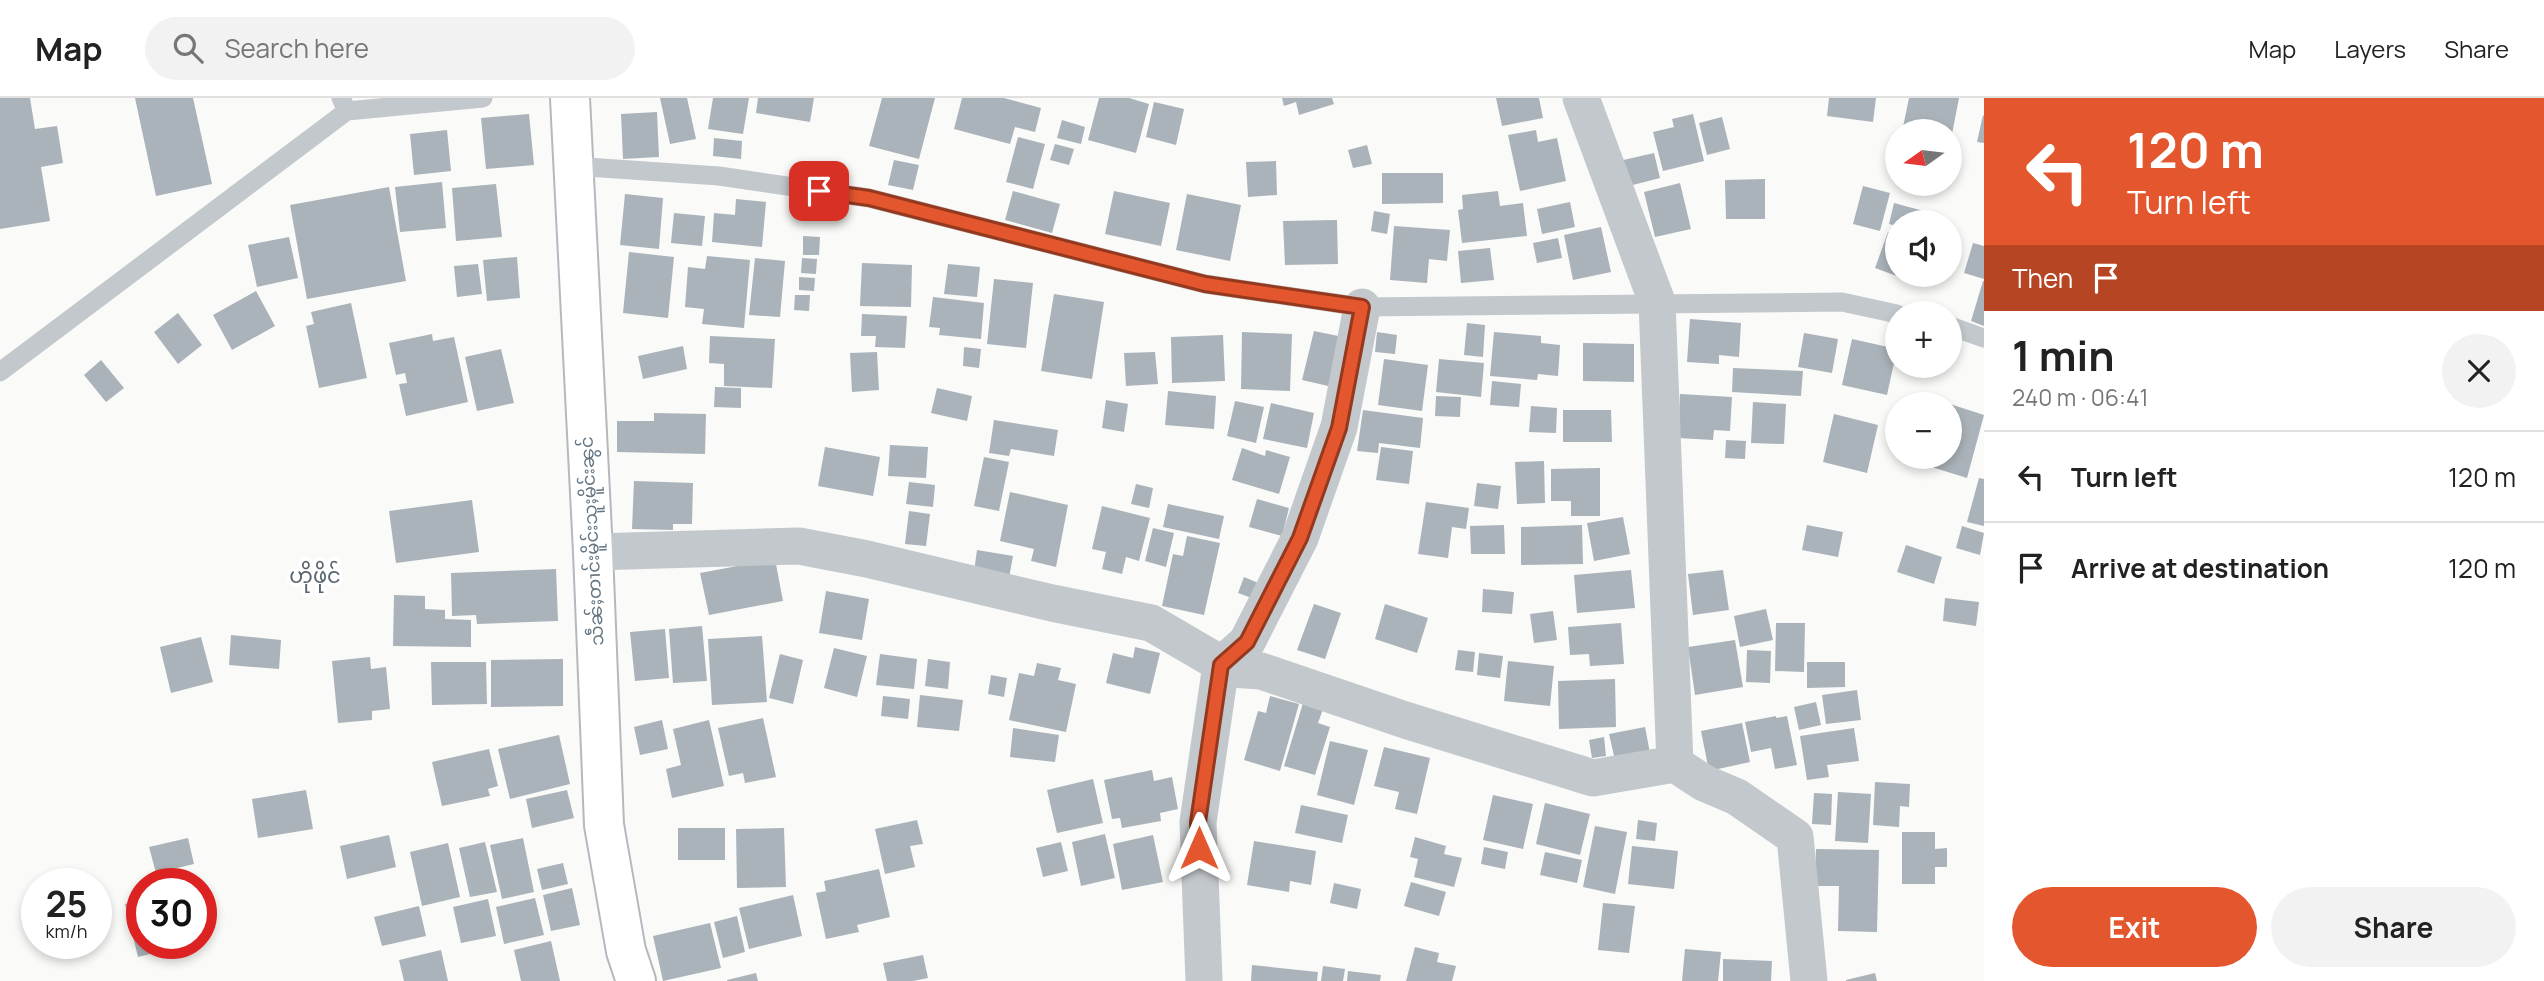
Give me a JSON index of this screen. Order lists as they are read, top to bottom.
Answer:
{
  "streets": {
    "main road": ["သဵၼ်ႈတၢင်းမိူင်းသူႈမိူင်းၼွင်"]
  },
  "districts": ["ဟိုဖိုင်"],
  "north": "left",
  "page": {
    "header": "Map",
    "search": "Search here",
    "nav": ["Map", "Layers", "Share"],
    "turn": ["120 m", "Turn left"],
    "map_buttons": ["+", "−"],
    "then": "Then",
    "heading": ["1 min", "240 m · 06:41"],
    "list": [
      {
        "name": "Turn left",
        "value": "120 m"
      },
      {
        "name": "Arrive at destination",
        "value": "120 m"
      }
    ],
    "speed": "25 km/h",
    "limit": "30",
    "buttons": ["Exit", "Share"]
  }
}
